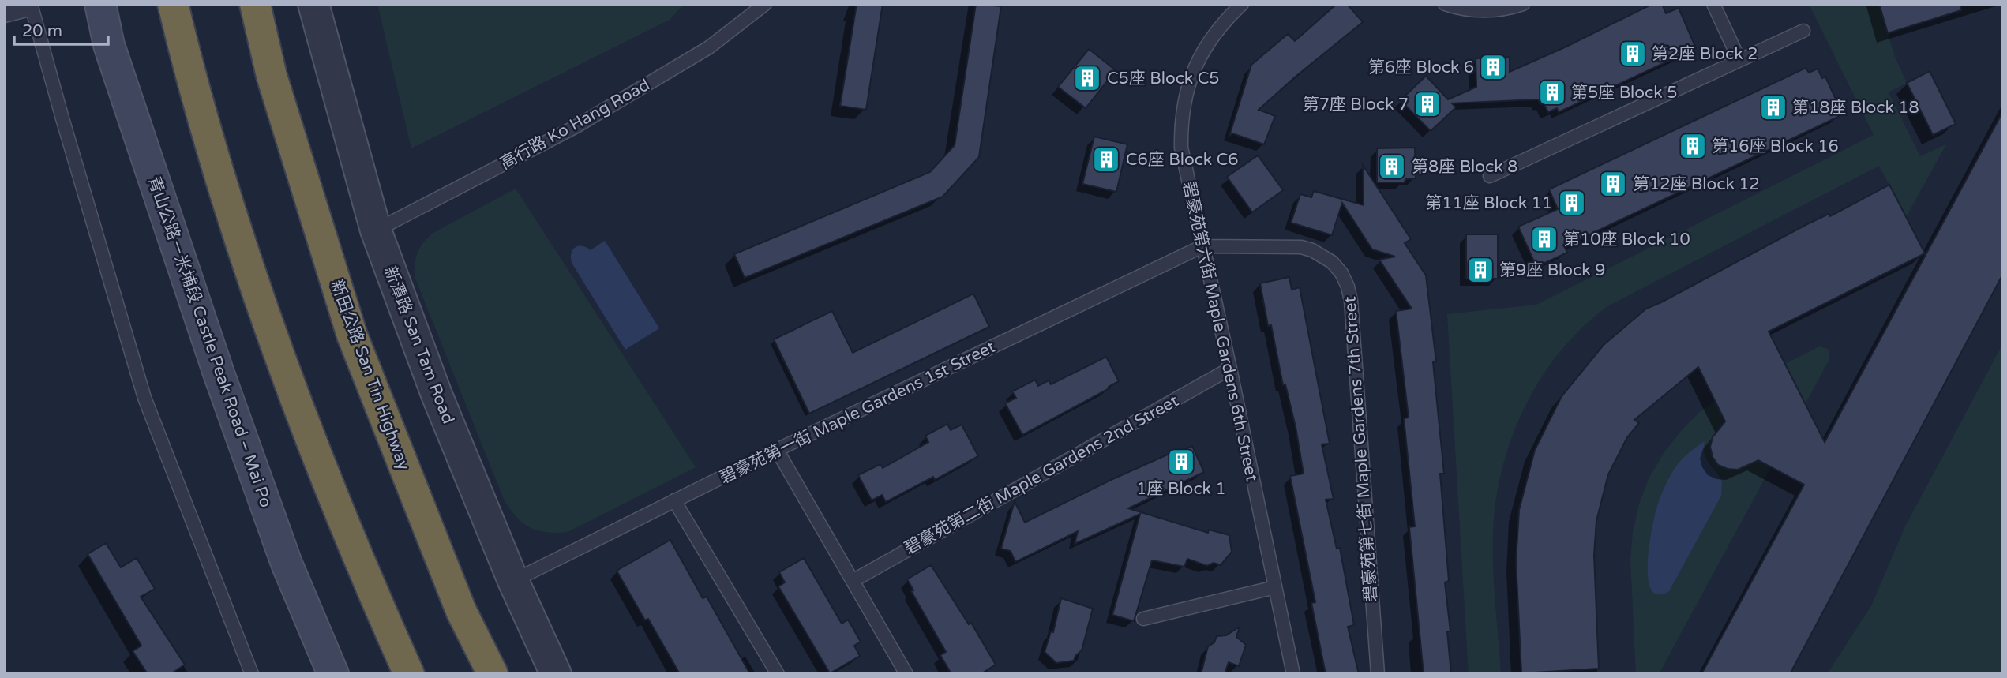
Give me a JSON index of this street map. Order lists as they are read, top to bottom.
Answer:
{
  "streets": {
    "highway": ["新田公路 San Tin Highway"],
    "main road": ["青山公路－米埔段 Castle Peak Road – Mai Po"],
    "street": ["新潭路 San Tam Road"],
    "lane": [
      "高行路 Ko Hang Road",
      "碧豪苑第六街 Maple Gardens 6th Street",
      "碧豪苑第一街 Maple Gardens 1st Street",
      "碧豪苑第七街 Maple Gardens 7th Street",
      "碧豪苑第二街 Maple Gardens 2nd Street"
    ]
  },
  "crossings": [
    ["高行路 Ko Hang Road", "新潭路 San Tam Road"],
    ["碧豪苑第六街 Maple Gardens 6th Street", "碧豪苑第一街 Maple Gardens 1st Street"],
    ["碧豪苑第六街 Maple Gardens 6th Street", "碧豪苑第七街 Maple Gardens 7th Street"],
    ["碧豪苑第六街 Maple Gardens 6th Street", "碧豪苑第二街 Maple Gardens 2nd Street"],
    ["新潭路 San Tam Road", "碧豪苑第一街 Maple Gardens 1st Street"],
    ["碧豪苑第一街 Maple Gardens 1st Street", "碧豪苑第七街 Maple Gardens 7th Street"]
  ],
  "places": {
    "building": [
      "第2座 Block 2",
      "第6座 Block 6",
      "C5座 Block C5",
      "第5座 Block 5",
      "第7座 Block 7",
      "第18座 Block 18",
      "第16座 Block 16",
      "C6座 Block C6",
      "第8座 Block 8",
      "第12座 Block 12",
      "第11座 Block 11",
      "第10座 Block 10",
      "第9座 Block 9",
      "1座 Block 1"
    ]
  },
  "scale_bar": "20 m"
}
